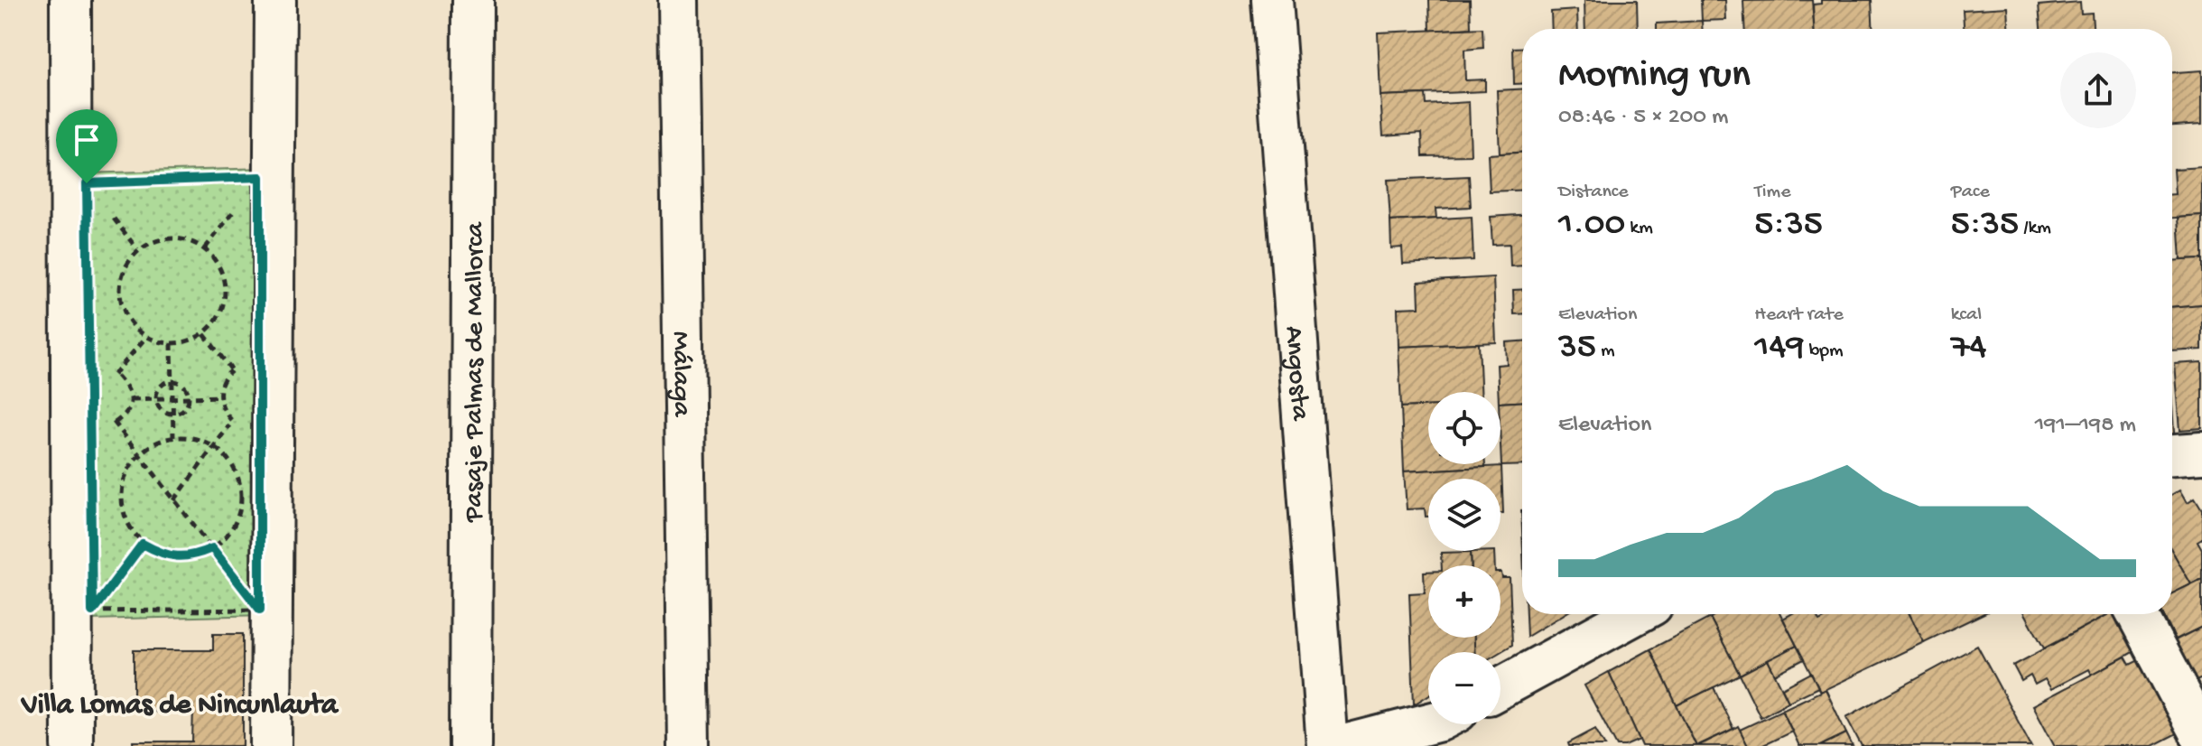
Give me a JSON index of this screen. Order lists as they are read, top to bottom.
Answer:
{
  "streets": {
    "street": ["Pasaje Palmas de Mallorca", "Málaga", "Angosta"]
  },
  "districts": ["Villa Lomas de Nincunlauta"],
  "page": {
    "heading": ["Morning run", "08:46 · 5 × 200 m"],
    "stats": [
      ["Distance", "1.00 km"],
      ["Time", "5:35"],
      ["Pace", "5:35 /km"],
      ["Elevation", "35 m"],
      ["Heart rate", "149 bpm"],
      ["kcal", "74"]
    ],
    "map_buttons": ["+", "−"],
    "chart": ["Elevation", "191–198 m"]
  }
}
